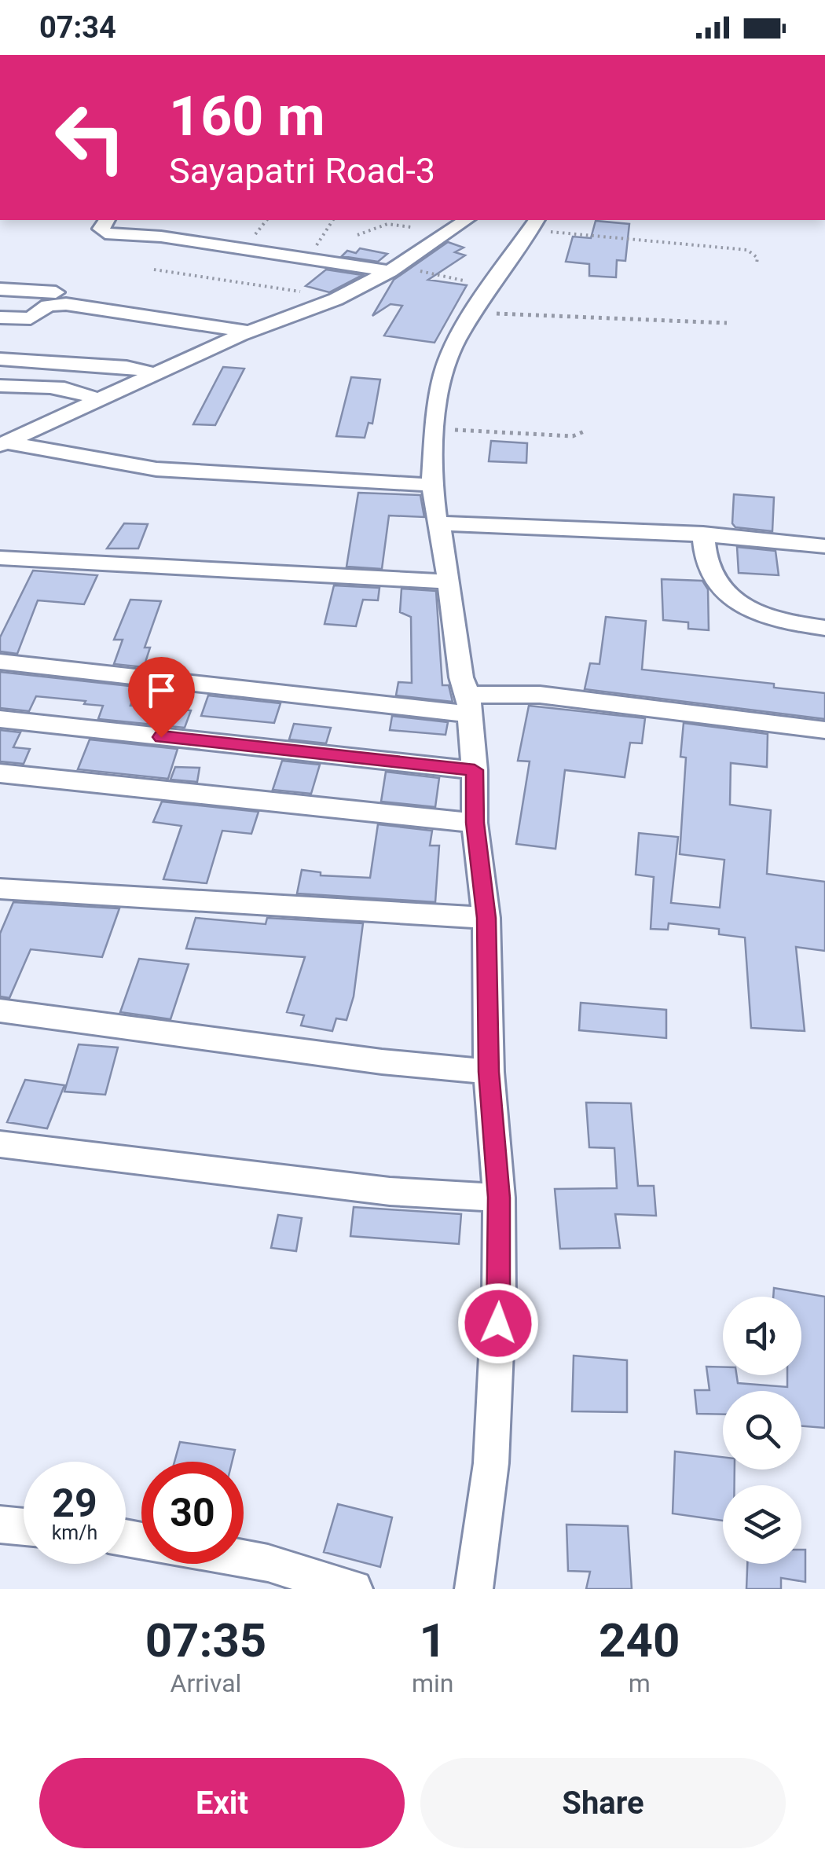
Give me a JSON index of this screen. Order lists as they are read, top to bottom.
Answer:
{
  "page": {
    "status": "07:34",
    "turn": ["160 m", "Sayapatri Road-3"],
    "speed": "29 km/h",
    "limit": "30",
    "eta": [
      "07:35",
      "Arrival",
      "1",
      "min",
      "240",
      "m"
    ],
    "buttons": ["Exit", "Share"]
  }
}
